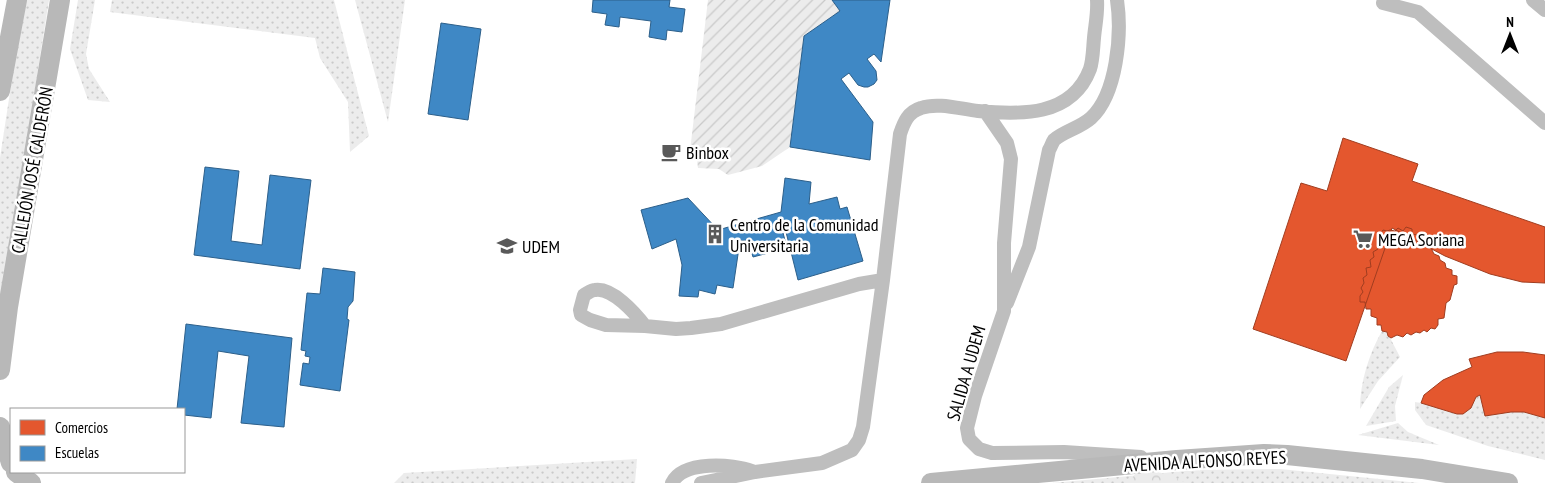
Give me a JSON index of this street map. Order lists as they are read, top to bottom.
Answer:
{
  "streets": {
    "main road": ["CALLEJÓN JOSÉ CALDERÓN", "AVENIDA ALFONSO REYES"],
    "street": ["SALIDA A UDEM"]
  },
  "crossings": [
    ["SALIDA A UDEM", "AVENIDA ALFONSO REYES"]
  ],
  "places": {
    "cafe": ["Binbox"],
    "building": ["Centro de la Comunidad Universitaria"],
    "supermarket": ["MEGA Soriana"],
    "school or university": ["UDEM"]
  },
  "legend": ["Comercios", "Escuelas"],
  "north": "top"
}
